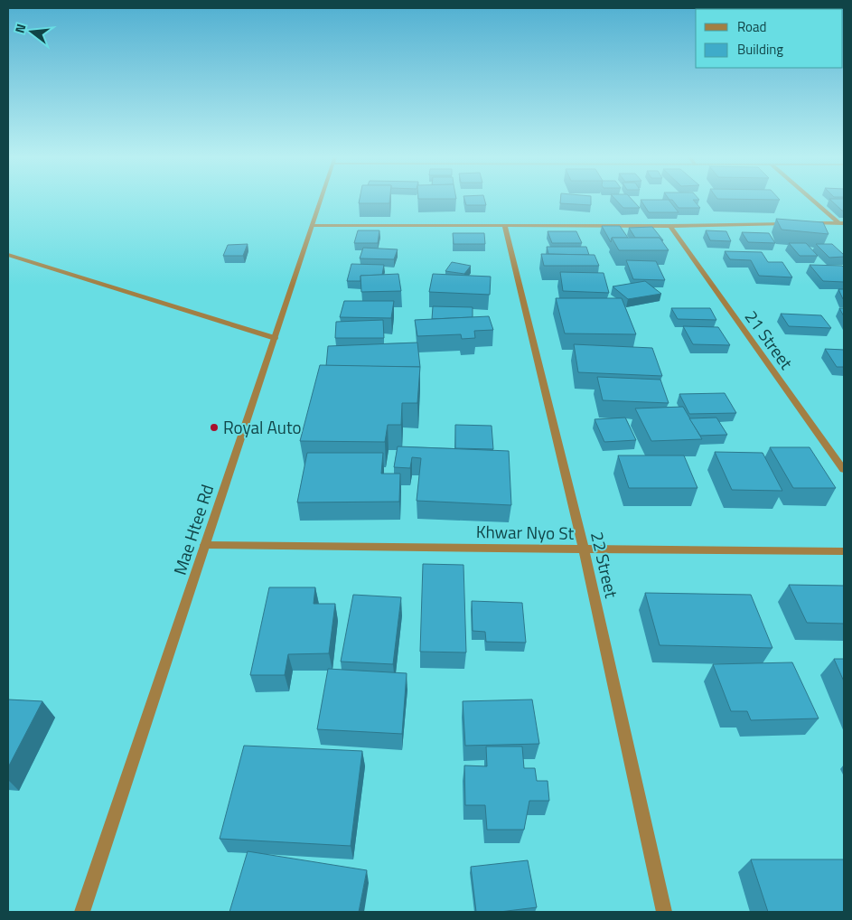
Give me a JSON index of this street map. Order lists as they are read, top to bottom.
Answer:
{
  "streets": {
    "street": [
      "21 Street",
      "Mae Htee Rd",
      "Khwar Nyo St",
      "22 Street"
    ]
  },
  "crossings": [
    ["Mae Htee Rd", "Khwar Nyo St"],
    ["Khwar Nyo St", "22 Street"]
  ],
  "places": ["Royal Auto"],
  "legend": ["Road", "Building"],
  "north": "left"
}
